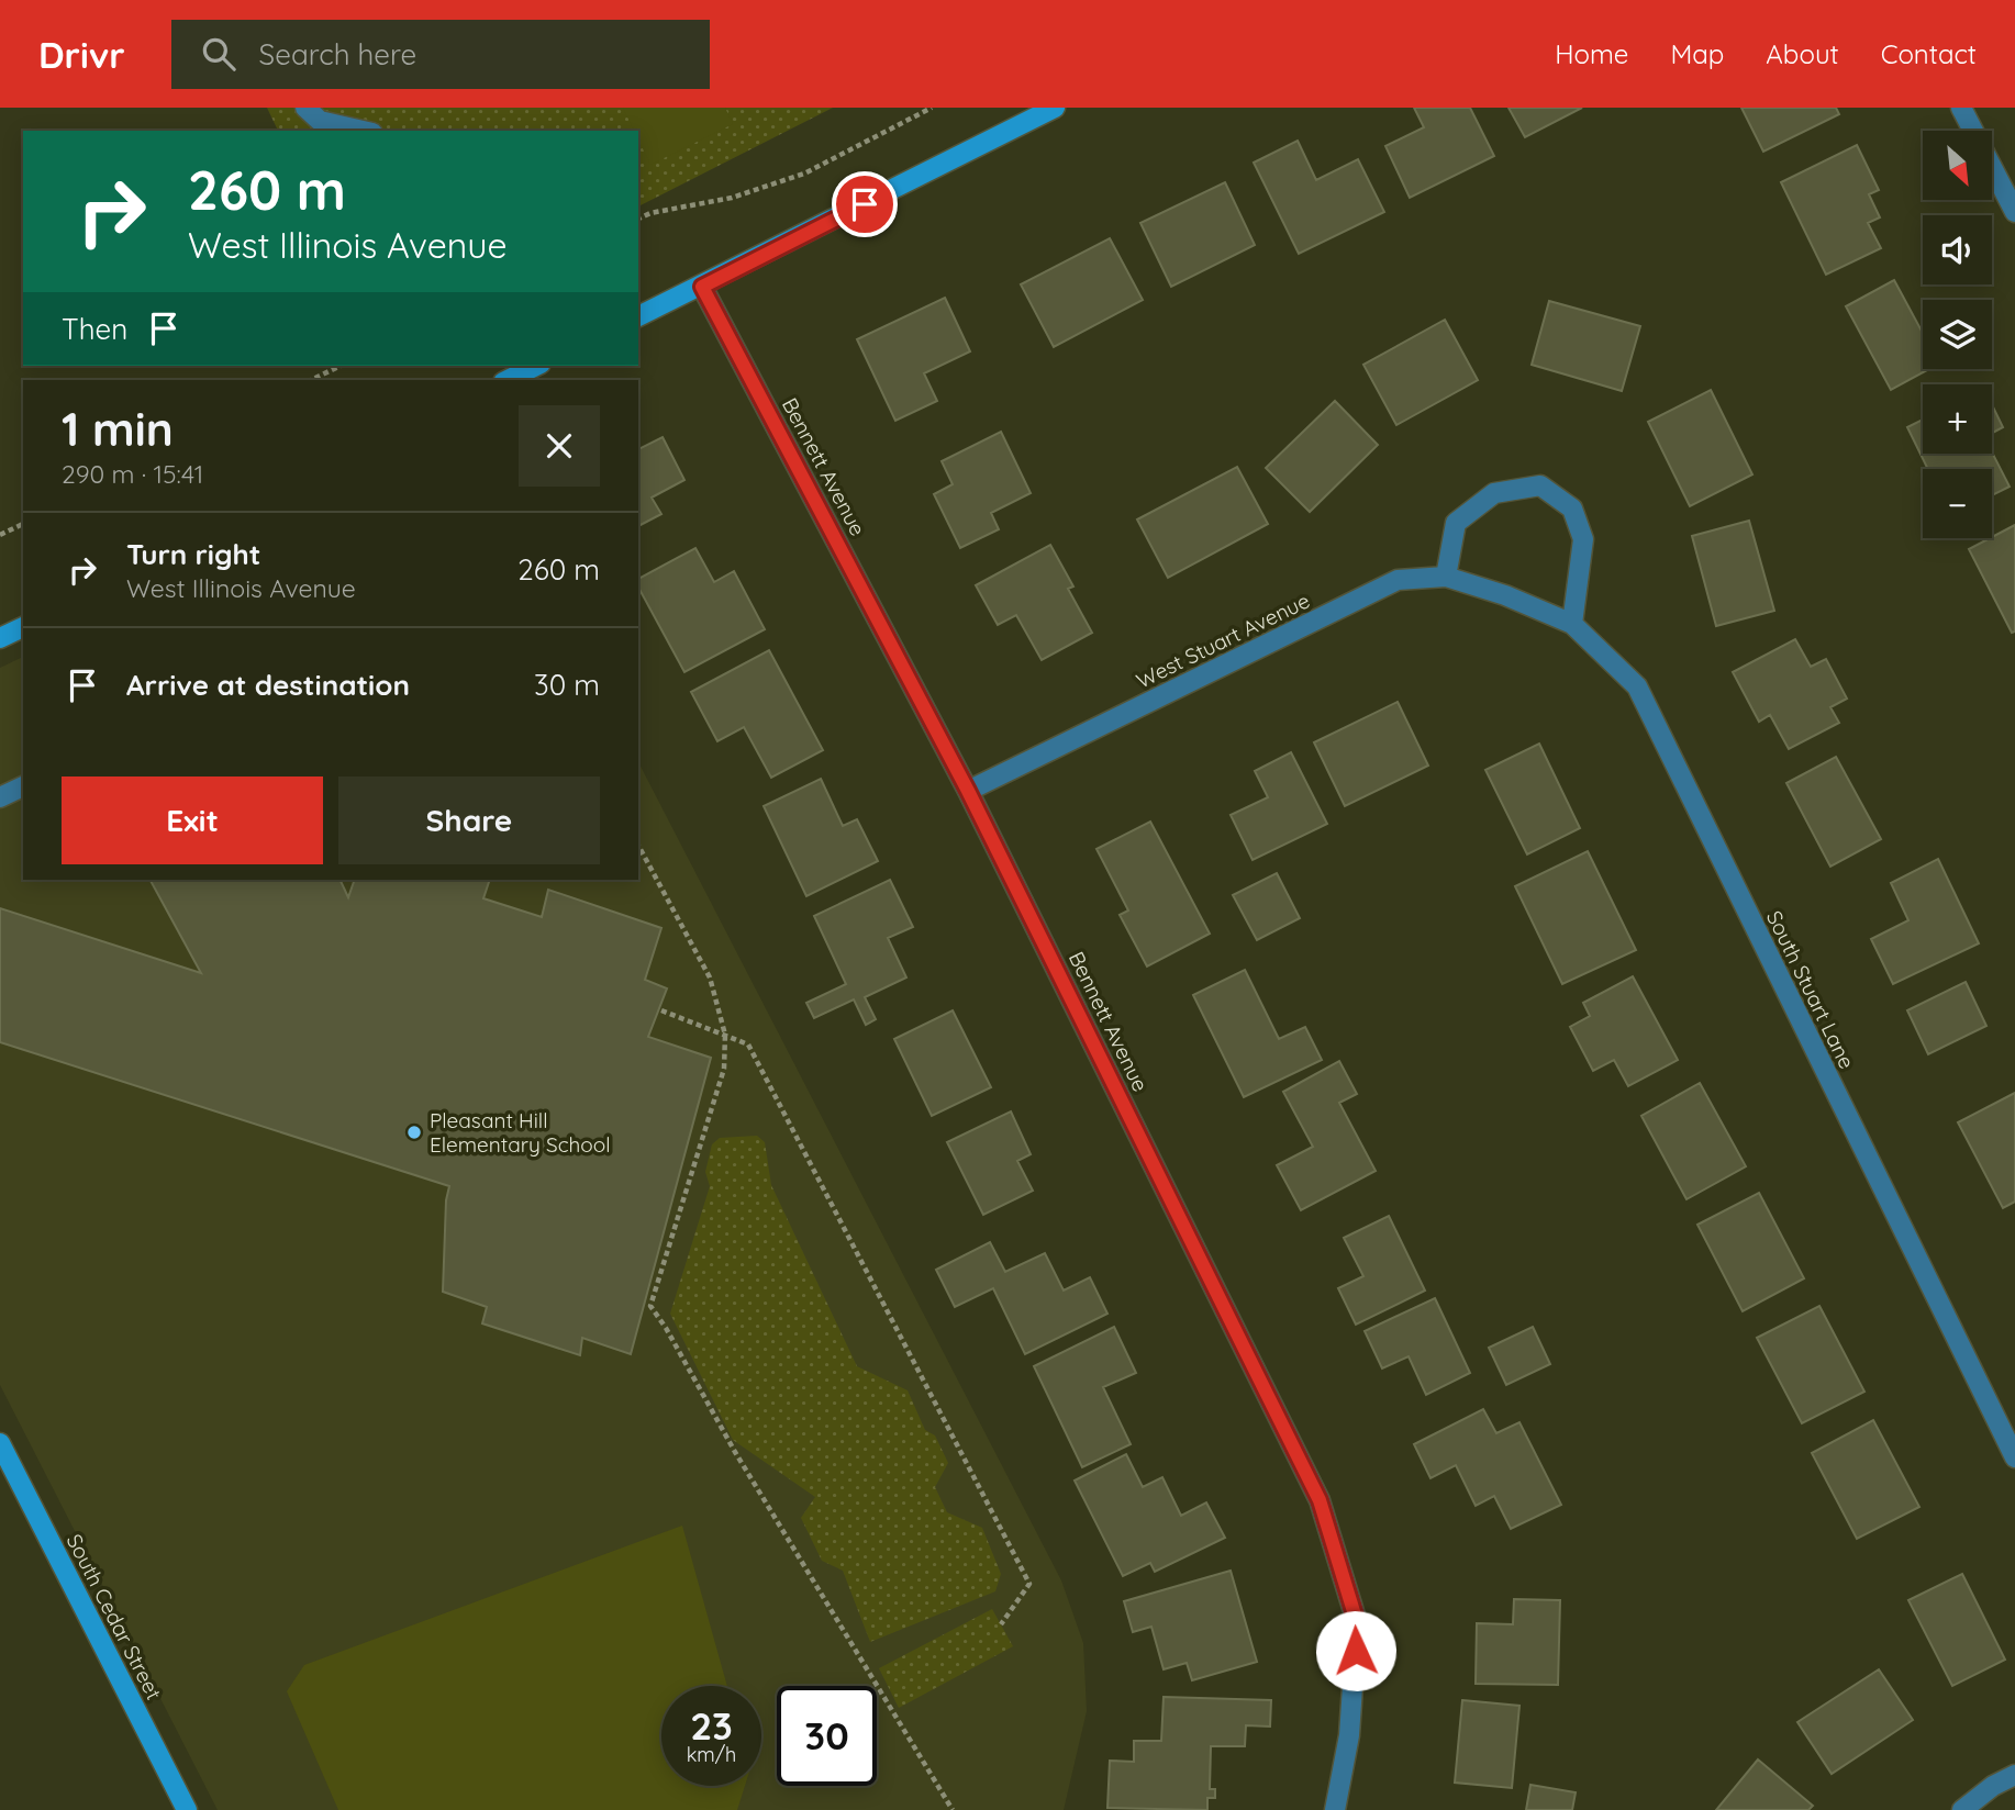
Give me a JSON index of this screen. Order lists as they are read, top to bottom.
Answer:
{
  "streets": {
    "main road": ["South Cedar Street"],
    "street": ["Bennett Avenue", "West Stuart Avenue", "South Stuart Lane"]
  },
  "crossings": [
    ["Bennett Avenue", "West Stuart Avenue"],
    ["West Stuart Avenue", "South Stuart Lane"]
  ],
  "places": ["Pleasant Hill Elementary School"],
  "north": "bottom right",
  "page": {
    "header": "Drivr",
    "search": "Search here",
    "nav": [
      "Home",
      "Map",
      "About",
      "Contact"
    ],
    "map_buttons": ["+", "−"],
    "turn": ["260 m", "West Illinois Avenue"],
    "then": "Then",
    "heading": ["1 min", "290 m · 15:41"],
    "list": [
      {
        "name": "Turn right",
        "note": "West Illinois Avenue",
        "value": "260 m"
      },
      {
        "name": "Arrive at destination",
        "value": "30 m"
      }
    ],
    "buttons": ["Exit", "Share"],
    "speed": "23 km/h",
    "limit": "30"
  }
}
